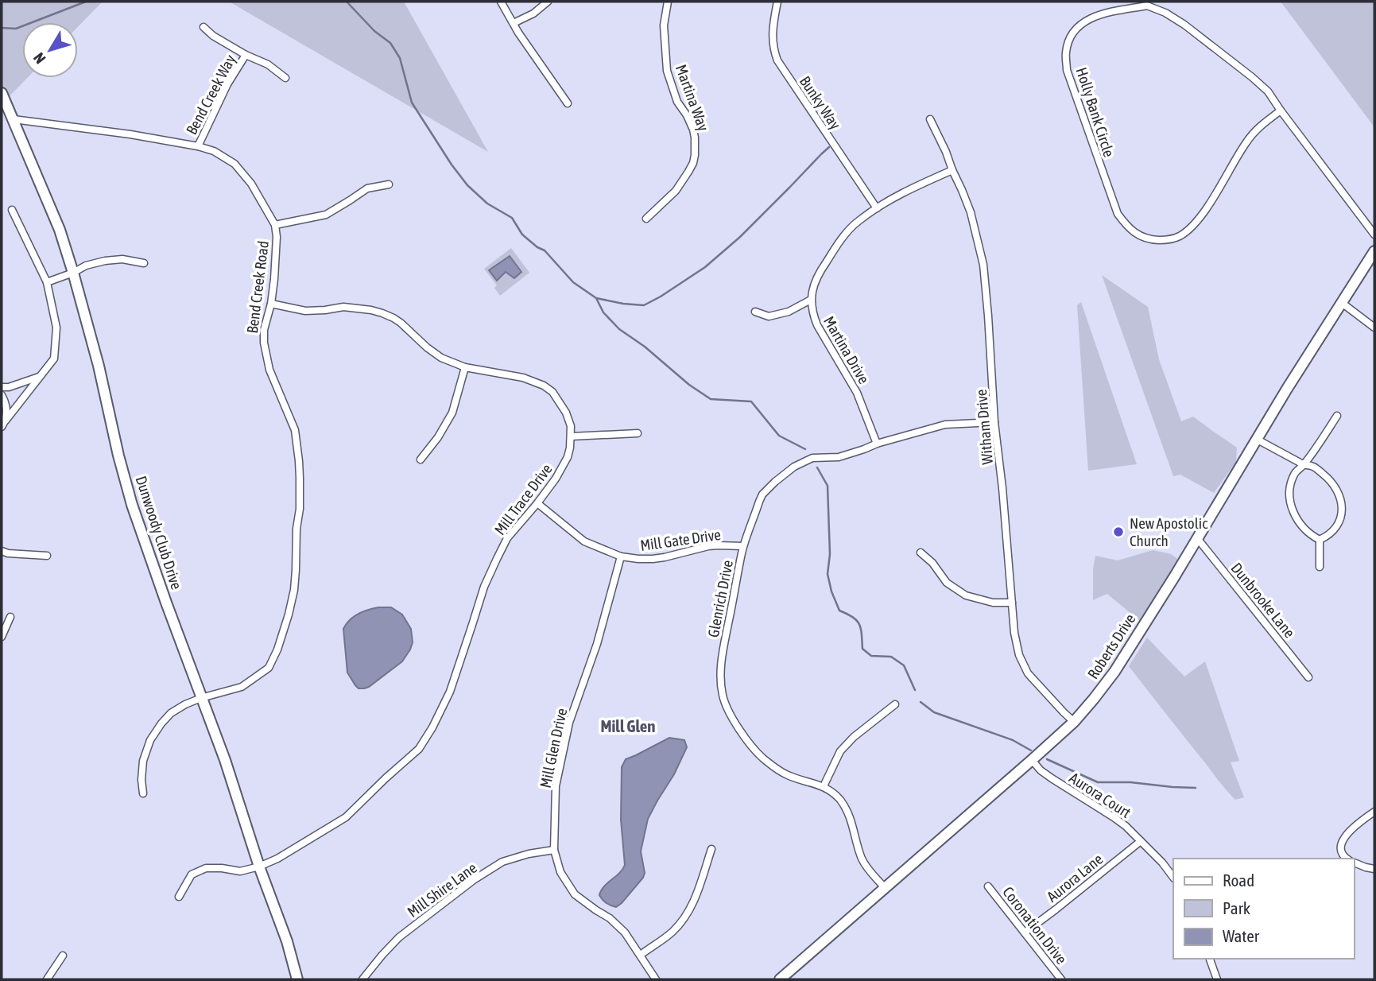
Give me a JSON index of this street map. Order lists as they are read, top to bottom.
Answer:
{
  "streets": {
    "street": [
      "Bend Creek Way",
      "Martina Way",
      "Bunky Way",
      "Holly Bank Circle",
      "Bend Creek Road",
      "Martina Drive",
      "Witham Drive",
      "Mill Trace Drive",
      "Dunwoody Club Drive",
      "Mill Gate Drive",
      "Glenrich Drive",
      "Dunbrooke Lane",
      "Roberts Drive",
      "Mill Glen Drive",
      "Aurora Court",
      "Aurora Lane",
      "Mill Shire Lane",
      "Coronation Drive"
    ]
  },
  "crossings": [
    ["Bend Creek Way", "Bend Creek Road"],
    ["Bend Creek Road", "Mill Trace Drive"],
    ["Bend Creek Road", "Dunwoody Club Drive"],
    ["Martina Drive", "Glenrich Drive"],
    ["Witham Drive", "Glenrich Drive"],
    ["Witham Drive", "Roberts Drive"],
    ["Mill Trace Drive", "Dunwoody Club Drive"],
    ["Mill Trace Drive", "Mill Gate Drive"],
    ["Mill Gate Drive", "Glenrich Drive"],
    ["Mill Gate Drive", "Mill Glen Drive"],
    ["Glenrich Drive", "Roberts Drive"],
    ["Dunbrooke Lane", "Roberts Drive"],
    ["Roberts Drive", "Aurora Court"],
    ["Mill Glen Drive", "Mill Shire Lane"],
    ["Aurora Court", "Aurora Lane"],
    ["Aurora Lane", "Coronation Drive"]
  ],
  "districts": ["Mill Glen"],
  "places": ["New Apostolic Church"],
  "legend": ["Road", "Park", "Water"],
  "north": "bottom left"
}
